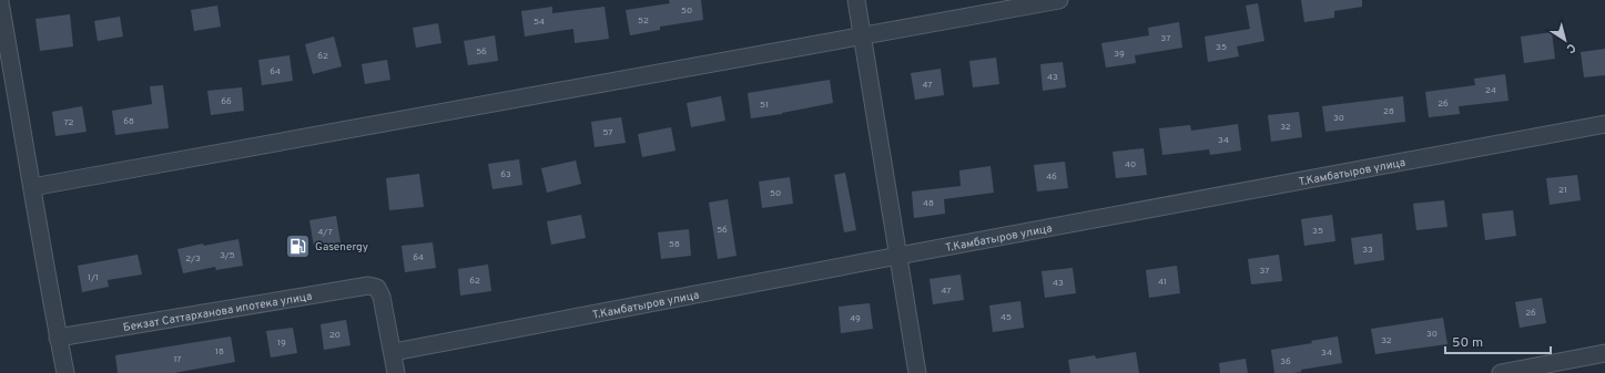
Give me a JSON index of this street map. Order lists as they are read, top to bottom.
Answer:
{
  "streets": {
    "street": ["Т.Камбатыров улица", "Бекзат Саттарханова ипотека улица"]
  },
  "crossings": [
    ["Т.Камбатыров улица", "Бекзат Саттарханова ипотека улица"]
  ],
  "places": {
    "fuel station": ["Gasenergy"]
  },
  "house_numbers": [
    "50",
    "52",
    "54",
    "37",
    "35",
    "56",
    "39",
    "62",
    "64",
    "43",
    "47",
    "24",
    "66",
    "26",
    "51",
    "28",
    "30",
    "68",
    "72",
    "32",
    "57",
    "34",
    "40",
    "63",
    "46",
    "21",
    "50",
    "48",
    "56",
    "35",
    "4/7",
    "58",
    "33",
    "3/5",
    "64",
    "2/3",
    "37",
    "1/1",
    "62",
    "41",
    "43",
    "47",
    "26",
    "45",
    "49",
    "30",
    "20",
    "32",
    "19",
    "18",
    "34",
    "17",
    "36"
  ],
  "scale_bar": "50 m",
  "north": "bottom right"
}
